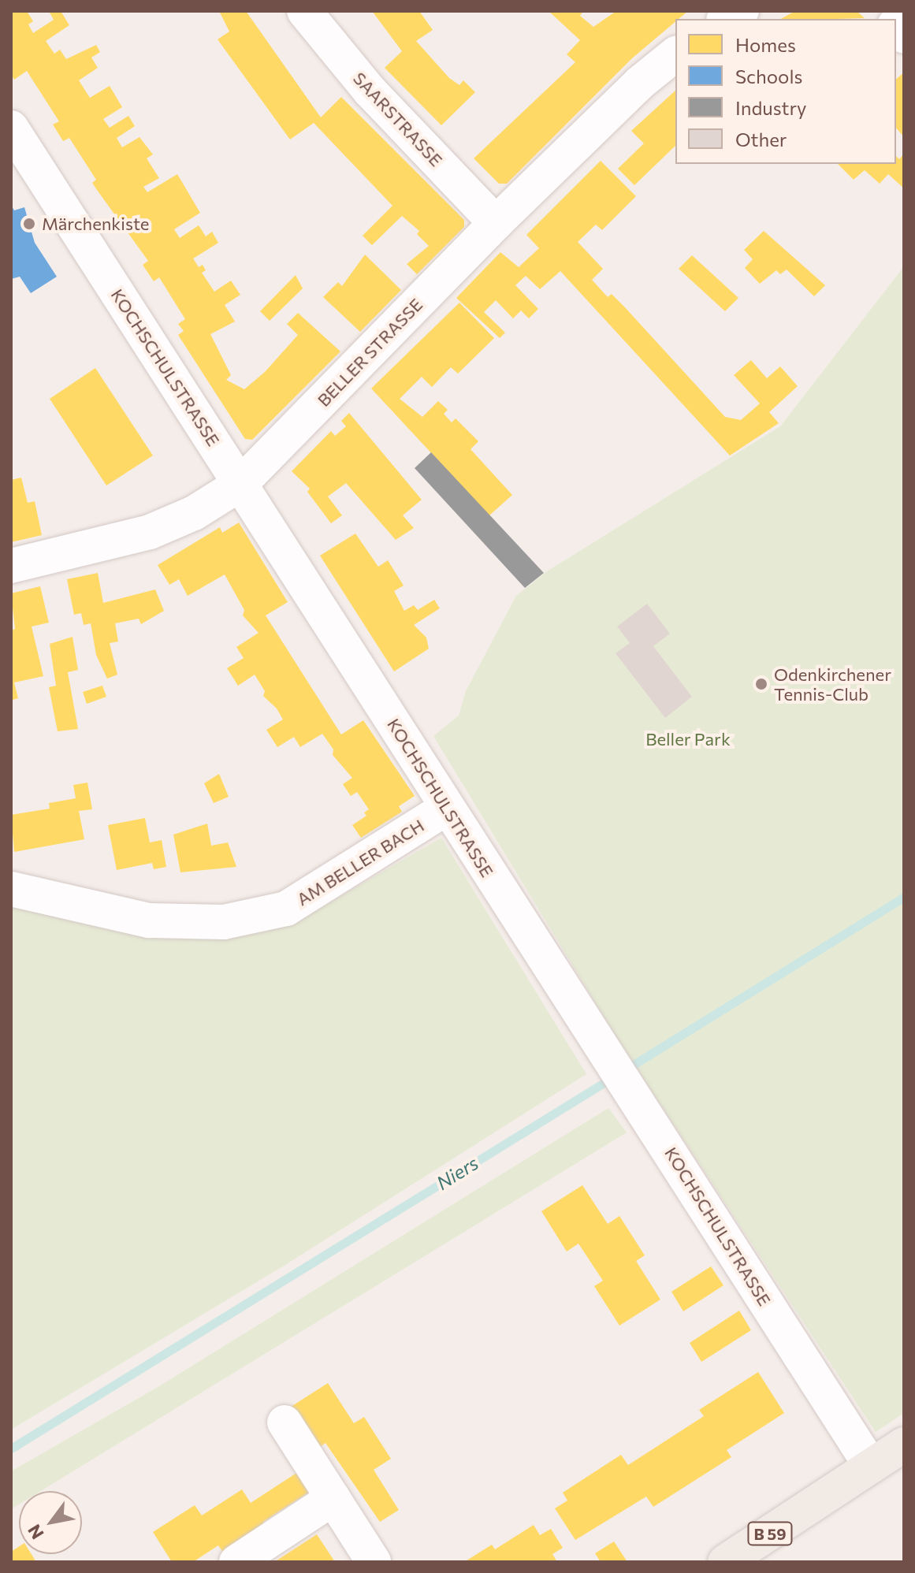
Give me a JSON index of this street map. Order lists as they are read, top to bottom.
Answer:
{
  "streets": {
    "main road": ["B 59"],
    "street": [
      "SAARSTRASSE",
      "BELLER STRASSE",
      "KOCHSCHULSTRASSE",
      "AM BELLER BACH"
    ]
  },
  "crossings": [
    ["SAARSTRASSE", "BELLER STRASSE"],
    ["BELLER STRASSE", "KOCHSCHULSTRASSE"],
    ["KOCHSCHULSTRASSE", "AM BELLER BACH"],
    ["KOCHSCHULSTRASSE", "B 59"]
  ],
  "water": ["Niers"],
  "parks": ["Beller Park"],
  "places": ["Märchenkiste", "Odenkirchener Tennis-Club"],
  "legend": [
    "Homes",
    "Schools",
    "Industry",
    "Other"
  ],
  "north": "bottom left"
}
